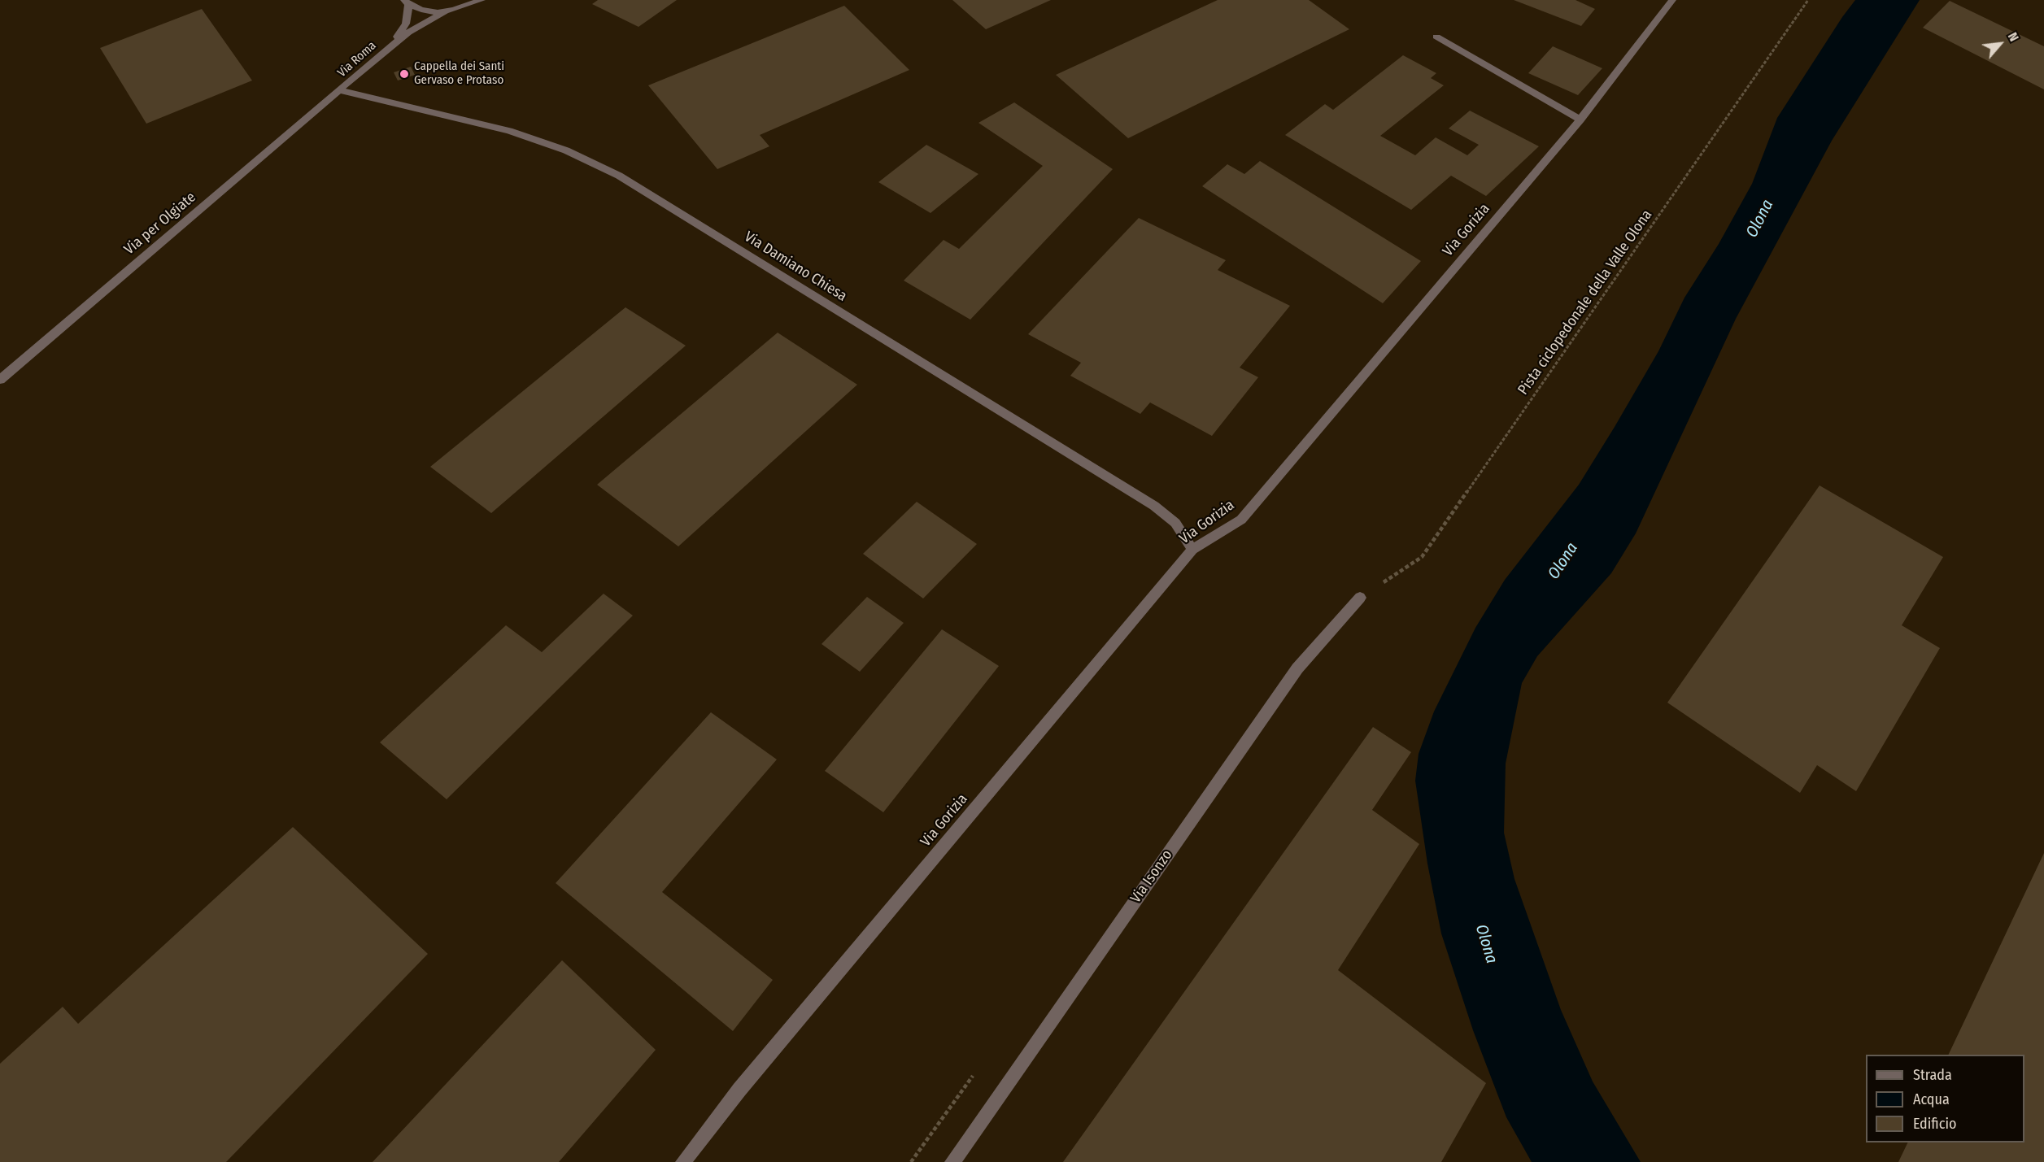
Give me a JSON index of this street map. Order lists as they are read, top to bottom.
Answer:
{
  "streets": {
    "street": [
      "Via Roma",
      "Via per Olgiate",
      "Via Gorizia",
      "Via Damiano Chiesa",
      "Via Isonzo"
    ],
    "path": ["Pista ciclopedonale della Valle Olona"]
  },
  "crossings": [
    ["Via Roma", "Via per Olgiate"],
    ["Via Roma", "Via Damiano Chiesa"],
    ["Via per Olgiate", "Via Damiano Chiesa"],
    ["Via Gorizia", "Via Damiano Chiesa"],
    ["Pista ciclopedonale della Valle Olona", "Via Isonzo"]
  ],
  "water": ["Olona"],
  "places": ["Cappella dei Santi Gervaso e Protaso"],
  "legend": ["Strada", "Acqua", "Edificio"],
  "north": "top right"
}
